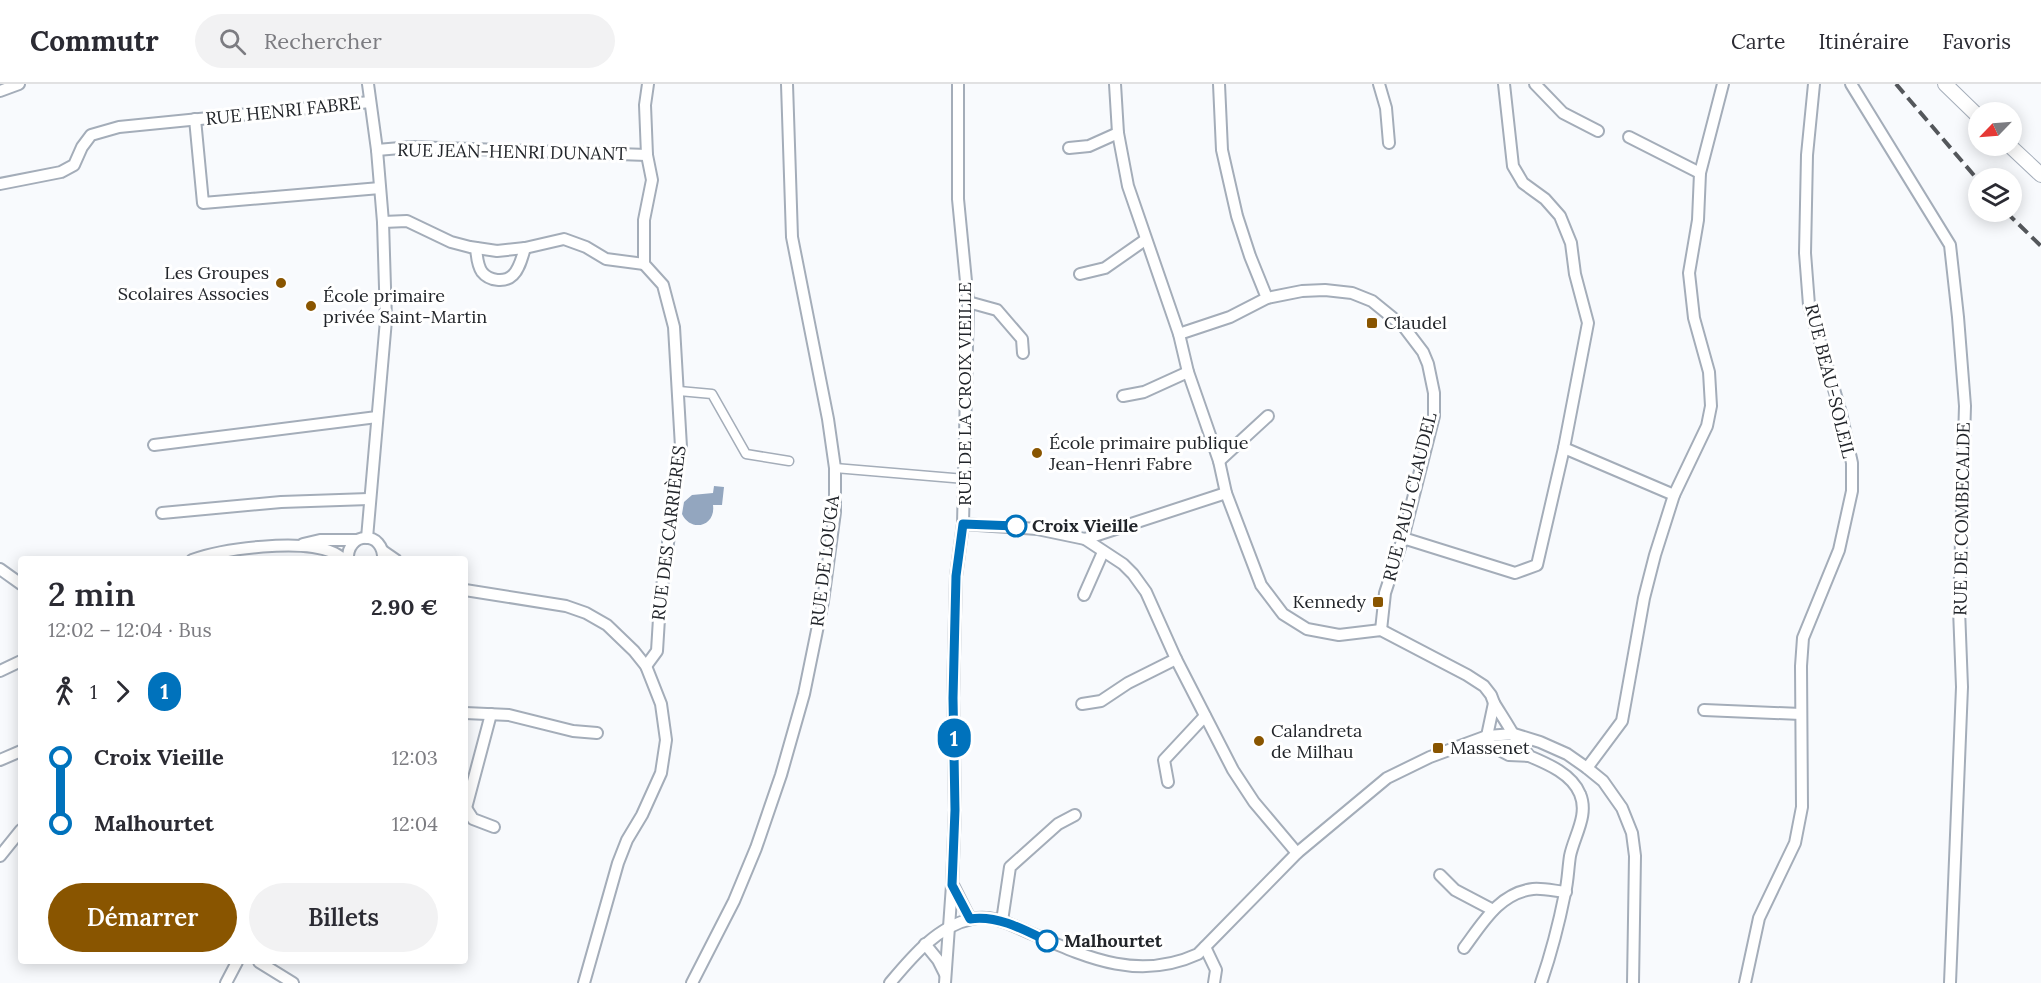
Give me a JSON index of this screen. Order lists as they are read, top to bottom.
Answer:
{
  "streets": {
    "street": [
      "RUE HENRI FABRE",
      "RUE JEAN-HENRI DUNANT",
      "RUE BEAU-SOLEIL",
      "RUE DE LA CROIX VIEILLE",
      "RUE PAUL CLAUDEL",
      "RUE DE COMBECALDE",
      "RUE DES CARRIÈRES",
      "RUE DE LOUGA"
    ]
  },
  "places": {
    "other": [
      "Les Groupes Scolaires Associes",
      "École primaire privée Saint-Martin",
      "École primaire publique Jean-Henri Fabre",
      "Croix Vieille",
      "Calandreta de Milhau",
      "Malhourtet"
    ],
    "transit": ["Claudel", "Kennedy", "Massenet"]
  },
  "lines": ["bus line 1"],
  "north": "bottom left",
  "page": {
    "header": "Commutr",
    "search": "Rechercher",
    "nav": ["Carte", "Itinéraire", "Favoris"],
    "on_map": "1",
    "heading": ["2 min", "12:02 – 12:04 · Bus", "2.90 €"],
    "legs": ["1", "1"],
    "list": [
      {
        "name": "Croix Vieille",
        "value": "12:03"
      },
      {
        "name": "Malhourtet",
        "value": "12:04"
      }
    ],
    "buttons": ["Démarrer", "Billets"]
  }
}
